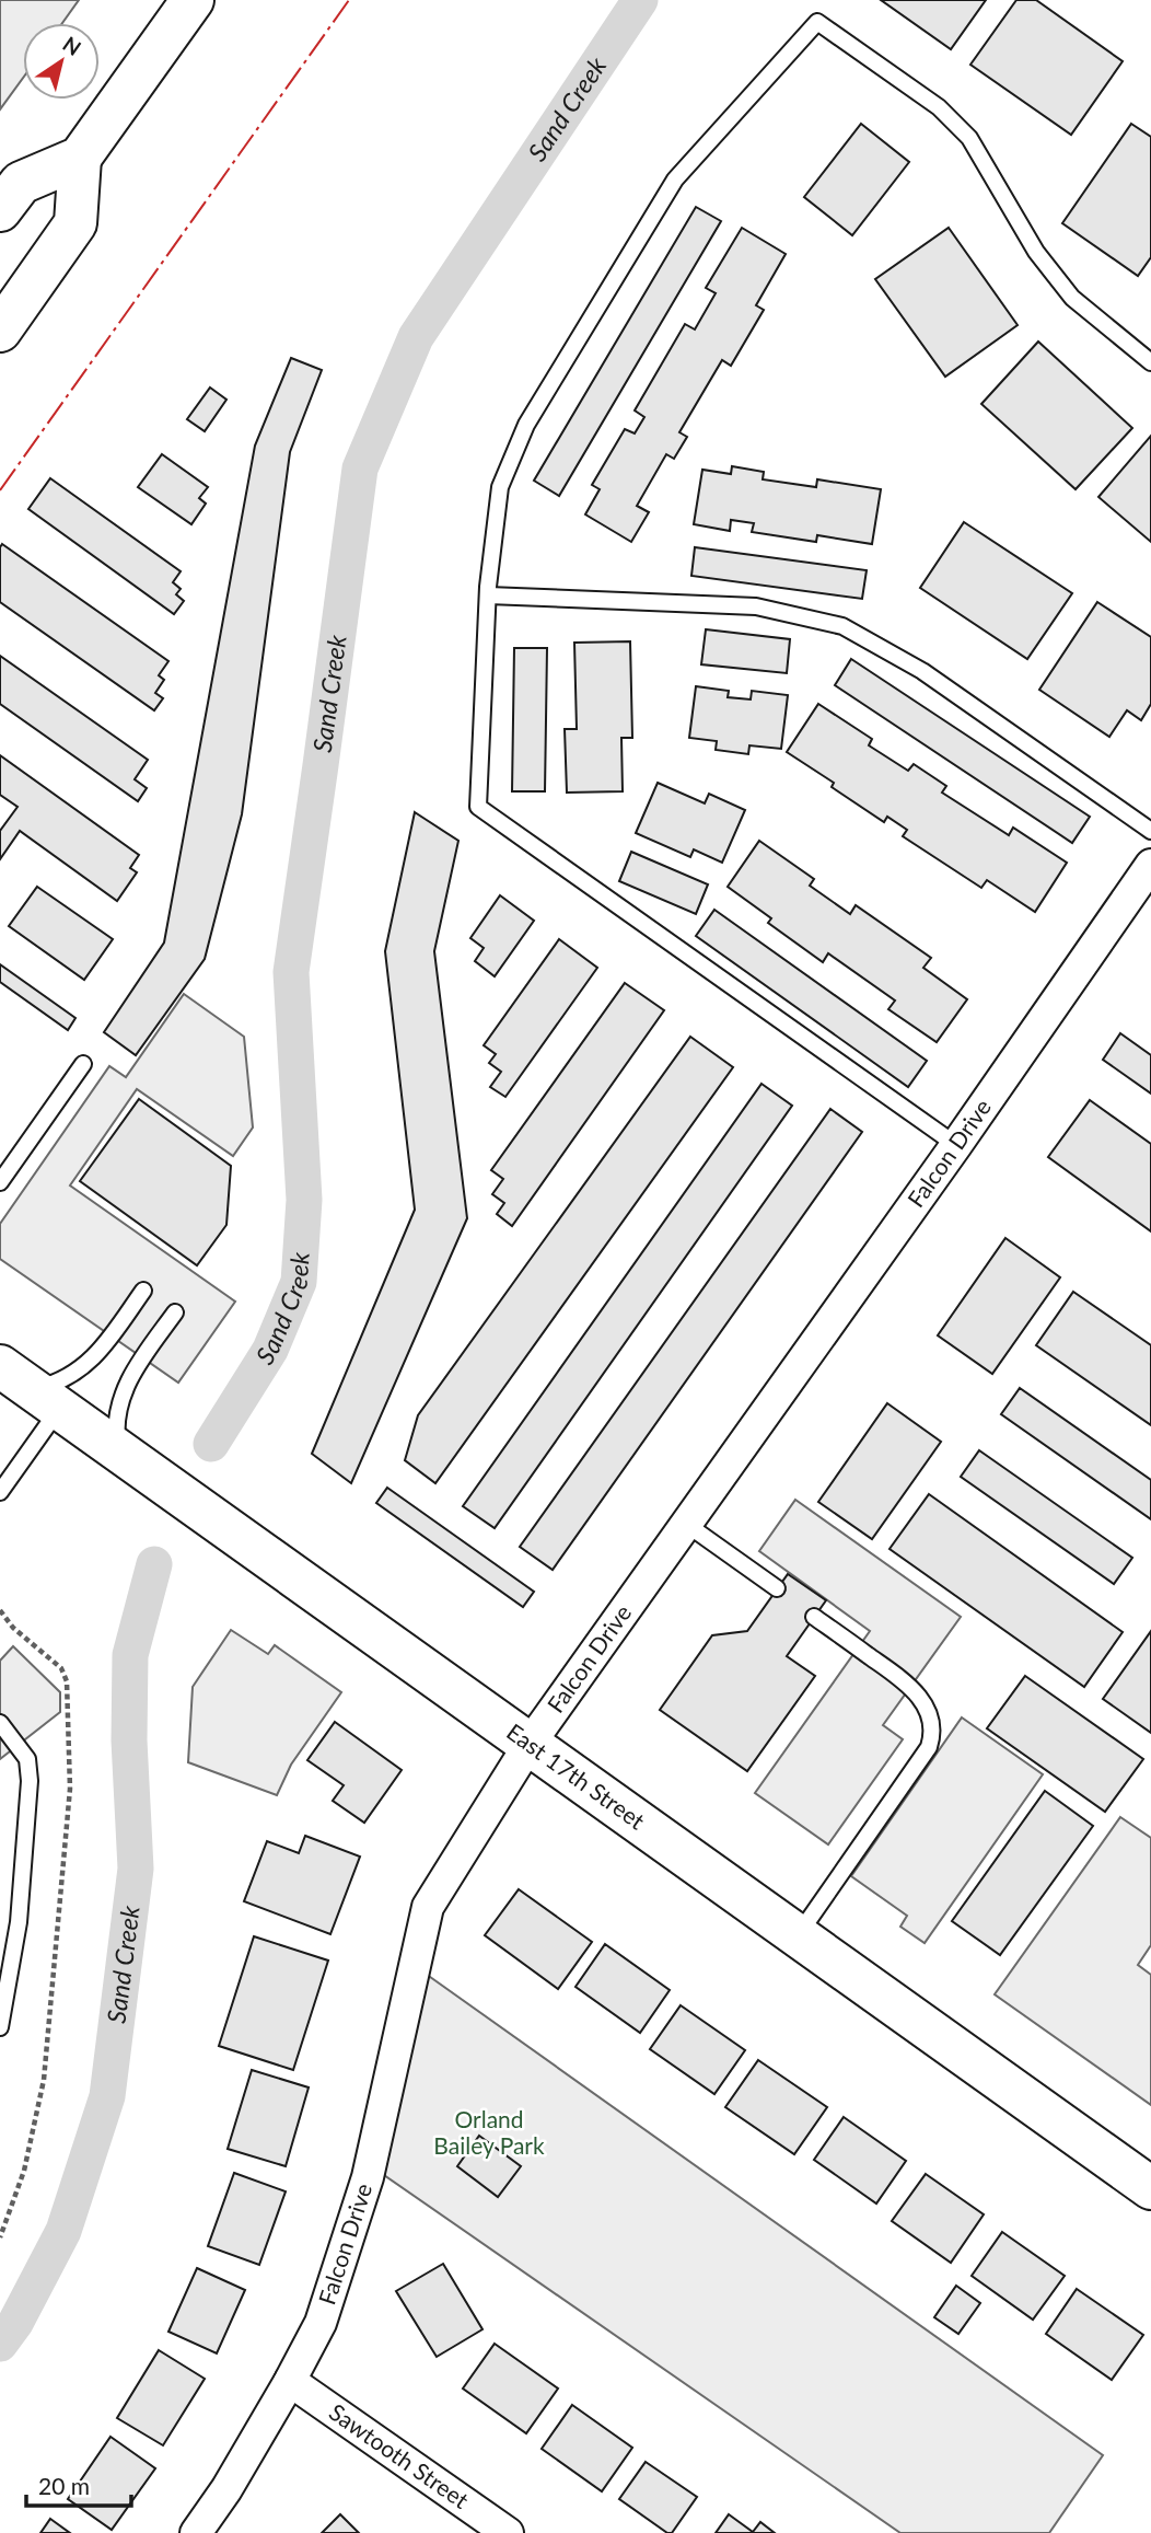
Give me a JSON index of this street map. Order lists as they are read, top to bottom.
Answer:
{
  "streets": {
    "main road": ["East 17th Street"],
    "street": ["Falcon Drive", "Sawtooth Street"]
  },
  "crossings": [
    ["Falcon Drive", "East 17th Street"],
    ["Falcon Drive", "Sawtooth Street"]
  ],
  "water": ["Sand Creek"],
  "parks": ["Orland Bailey Park"],
  "scale_bar": "20 m",
  "north": "top right"
}
